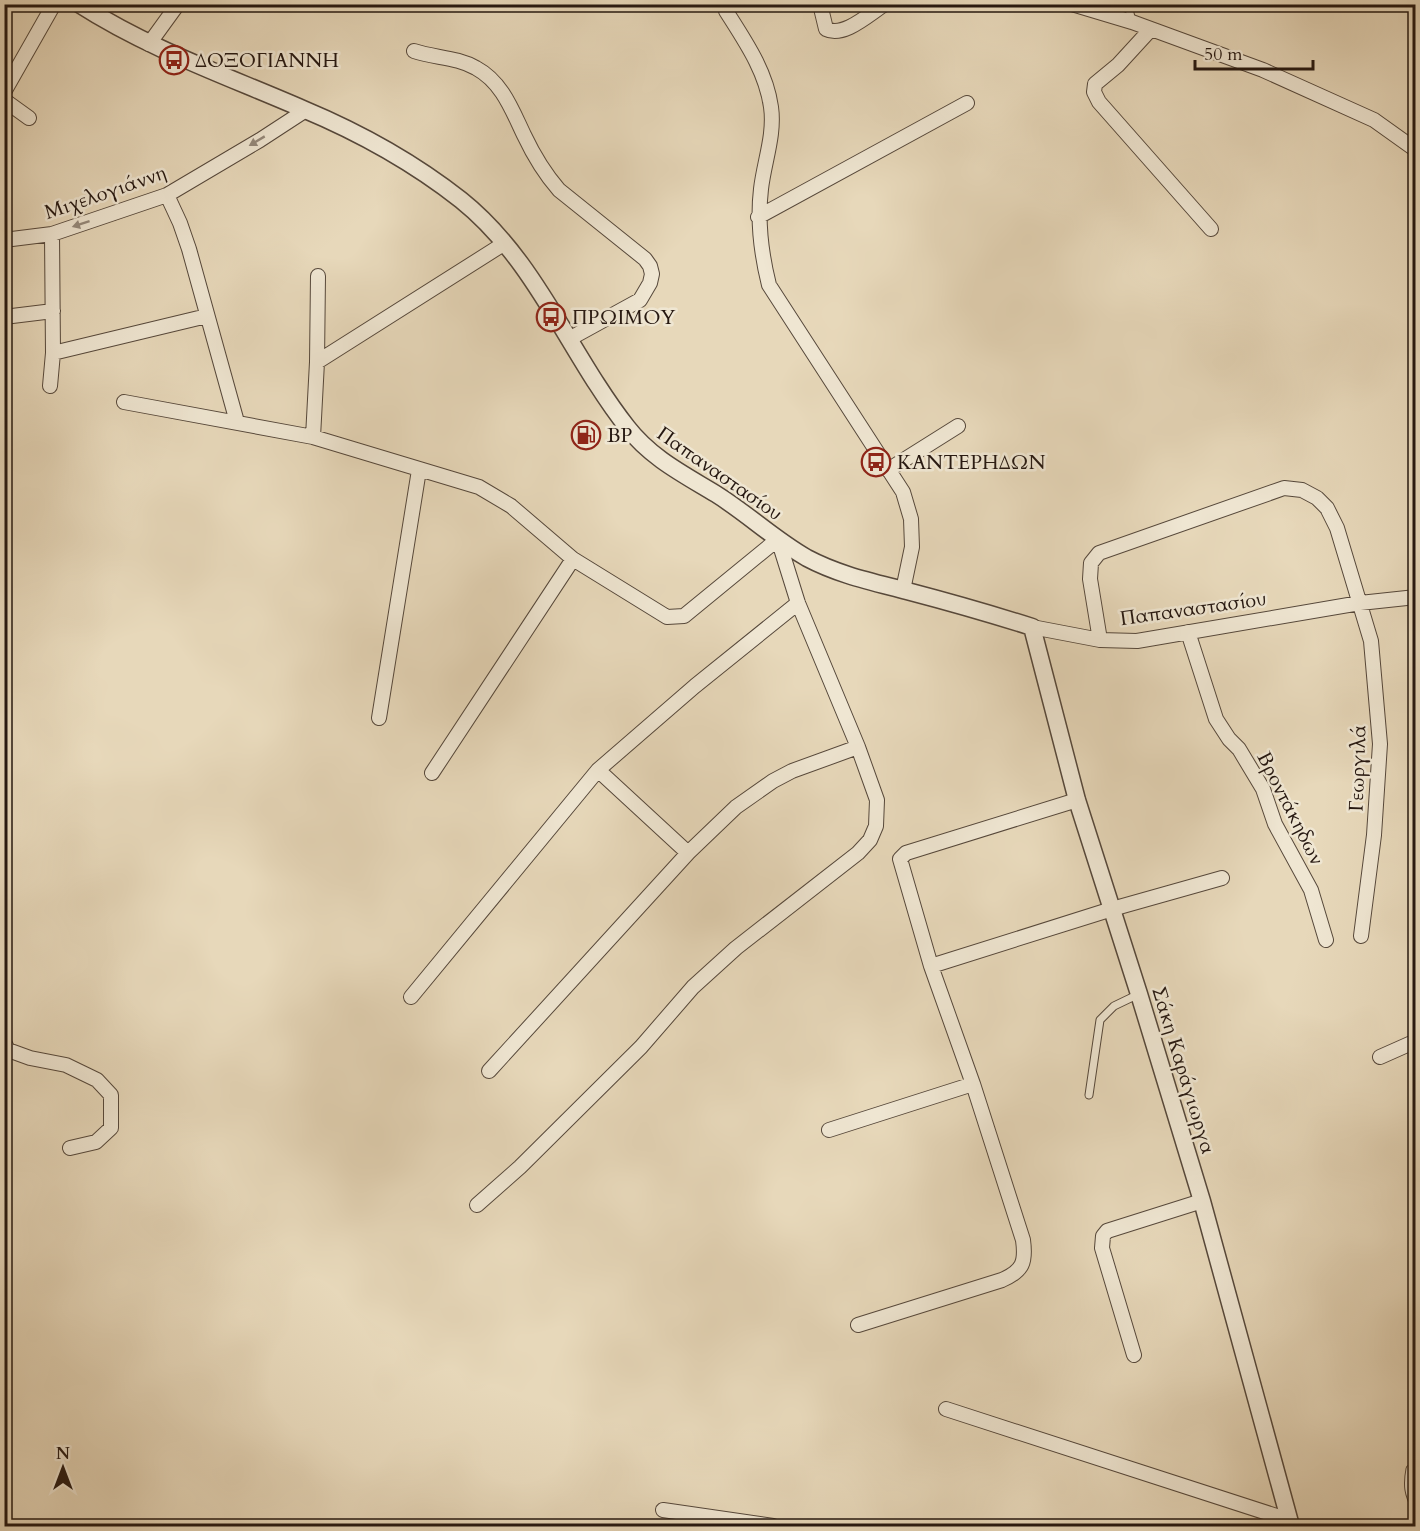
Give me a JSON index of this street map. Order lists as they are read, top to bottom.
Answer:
{
  "streets": {
    "street": [
      "Μιχελογιάννη",
      "Παπαναστασίου",
      "Γεωργιλά",
      "Βροντάκηδων",
      "Σάκη Καράγιωργα"
    ]
  },
  "crossings": [
    ["Μιχελογιάννη", "Παπαναστασίου"],
    ["Παπαναστασίου", "Γεωργιλά"],
    ["Παπαναστασίου", "Βροντάκηδων"],
    ["Παπαναστασίου", "Σάκη Καράγιωργα"]
  ],
  "one_way": ["Μιχελογιάννη"],
  "places": {
    "bus stop": ["ΔΟΞΟΓΙΑΝΝΗ", "ΠΡΩΙΜΟΥ", "ΚΑΝΤΕΡΗΔΩΝ"],
    "fuel station": ["BP"]
  },
  "scale_bar": "50 m",
  "north": "top"
}
